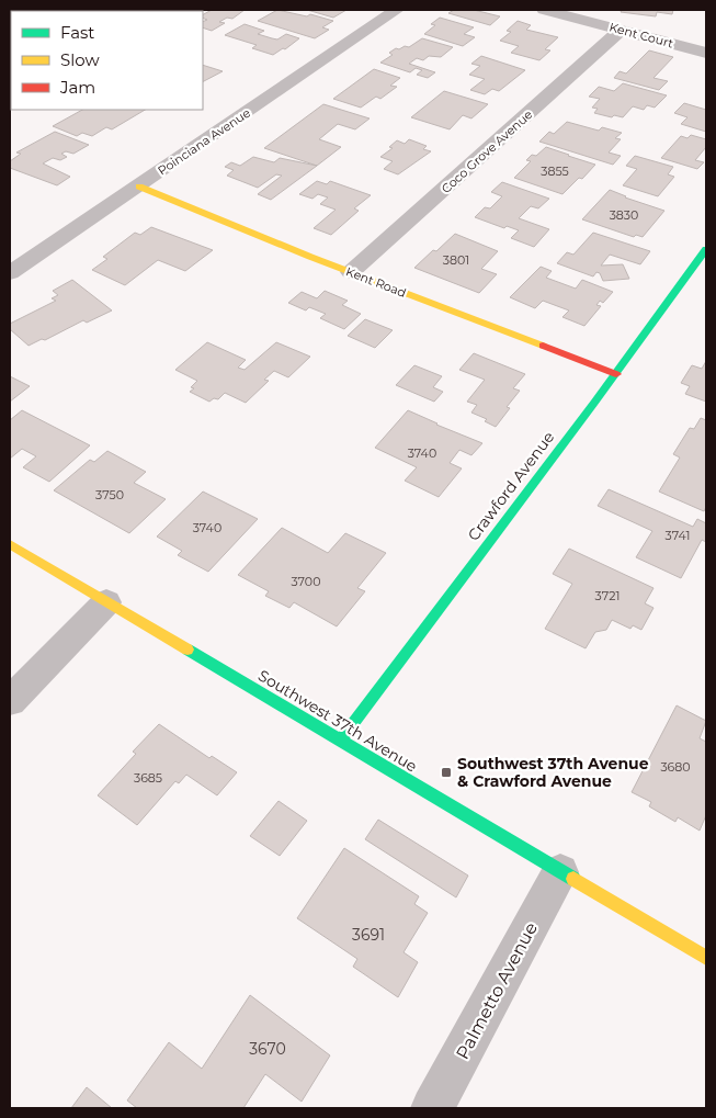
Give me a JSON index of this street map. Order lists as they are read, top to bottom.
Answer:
{
  "streets": {
    "street": [
      "Kent Court",
      "Poinciana Avenue",
      "Coco Grove Avenue",
      "Kent Road",
      "Crawford Avenue",
      "Southwest 37th Avenue",
      "Palmetto Avenue"
    ]
  },
  "crossings": [
    ["Kent Court", "Coco Grove Avenue"],
    ["Poinciana Avenue", "Kent Road"],
    ["Coco Grove Avenue", "Kent Road"],
    ["Kent Road", "Crawford Avenue"],
    ["Crawford Avenue", "Southwest 37th Avenue"],
    ["Southwest 37th Avenue", "Palmetto Avenue"]
  ],
  "places": {
    "transit": ["Southwest 37th Avenue & Crawford Avenue"]
  },
  "house_numbers": [
    "3855",
    "3830",
    "3801",
    "3740",
    "3750",
    "3740",
    "3741",
    "3700",
    "3721",
    "3680",
    "3685",
    "3691",
    "3670"
  ],
  "legend": ["Fast", "Slow", "Jam"]
}
